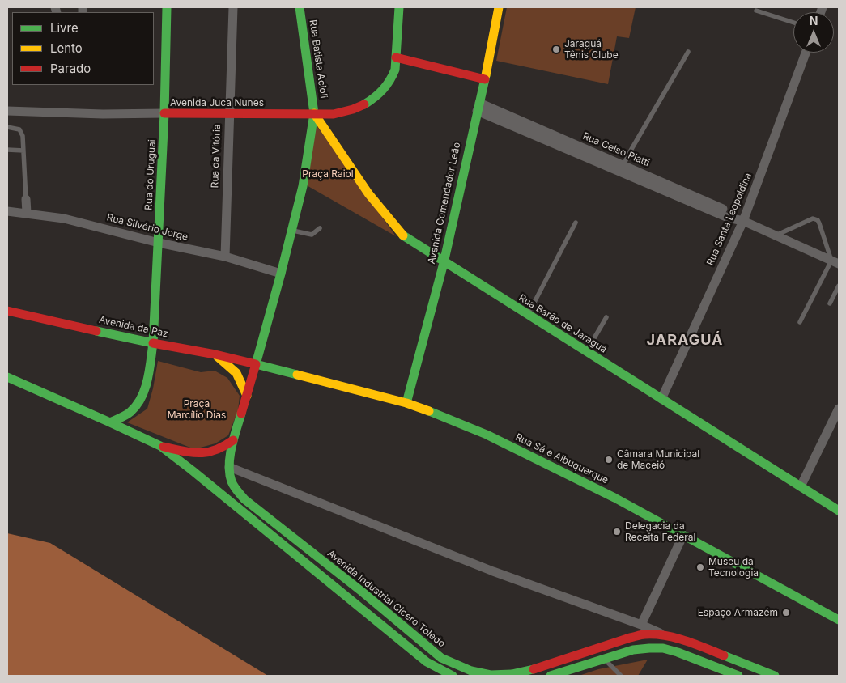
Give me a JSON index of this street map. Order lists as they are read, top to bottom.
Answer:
{
  "streets": {
    "main road": [
      "Rua Batista Acioli",
      "Avenida Juca Nunes",
      "Rua do Uruguai",
      "Avenida Comendador Leão",
      "Rua Barão de Jaraguá",
      "Avenida da Paz",
      "Rua Sá e Albuquerque",
      "Avenida Industrial Cícero Toledo"
    ],
    "street": [
      "Rua Celso Piatti",
      "Rua da Vitória",
      "Rua Santa Leopoldina",
      "Rua Silvério Jorge"
    ]
  },
  "crossings": [
    ["Rua Batista Acioli", "Avenida Juca Nunes"],
    ["Rua Batista Acioli", "Rua Barão de Jaraguá"],
    ["Rua Batista Acioli", "Avenida Industrial Cícero Toledo"],
    ["Avenida Juca Nunes", "Rua da Vitória"],
    ["Avenida Juca Nunes", "Rua do Uruguai"],
    ["Avenida Juca Nunes", "Rua Barão de Jaraguá"],
    ["Avenida Juca Nunes", "Avenida Industrial Cícero Toledo"],
    ["Rua Celso Piatti", "Avenida Comendador Leão"],
    ["Rua Celso Piatti", "Rua Santa Leopoldina"],
    ["Rua da Vitória", "Rua Silvério Jorge"],
    ["Rua do Uruguai", "Rua Silvério Jorge"],
    ["Rua do Uruguai", "Avenida da Paz"],
    ["Avenida Comendador Leão", "Rua Barão de Jaraguá"],
    ["Avenida Comendador Leão", "Rua Sá e Albuquerque"],
    ["Rua Santa Leopoldina", "Rua Barão de Jaraguá"],
    ["Rua Silvério Jorge", "Avenida Industrial Cícero Toledo"],
    ["Rua Barão de Jaraguá", "Avenida Industrial Cícero Toledo"],
    ["Avenida da Paz", "Rua Sá e Albuquerque"],
    ["Avenida da Paz", "Avenida Industrial Cícero Toledo"],
    ["Rua Sá e Albuquerque", "Avenida Industrial Cícero Toledo"]
  ],
  "districts": ["JARAGUÁ"],
  "parks": ["Praça Raiol", "Praça Marcílio Dias"],
  "places": [
    "Jaraguá Tênis Clube",
    "Câmara Municipal de Maceió",
    "Delegacia da Receita Federal",
    "Museu da Tecnologia",
    "Espaço Armazém"
  ],
  "legend": ["Livre", "Lento", "Parado"],
  "north": "top"
}
